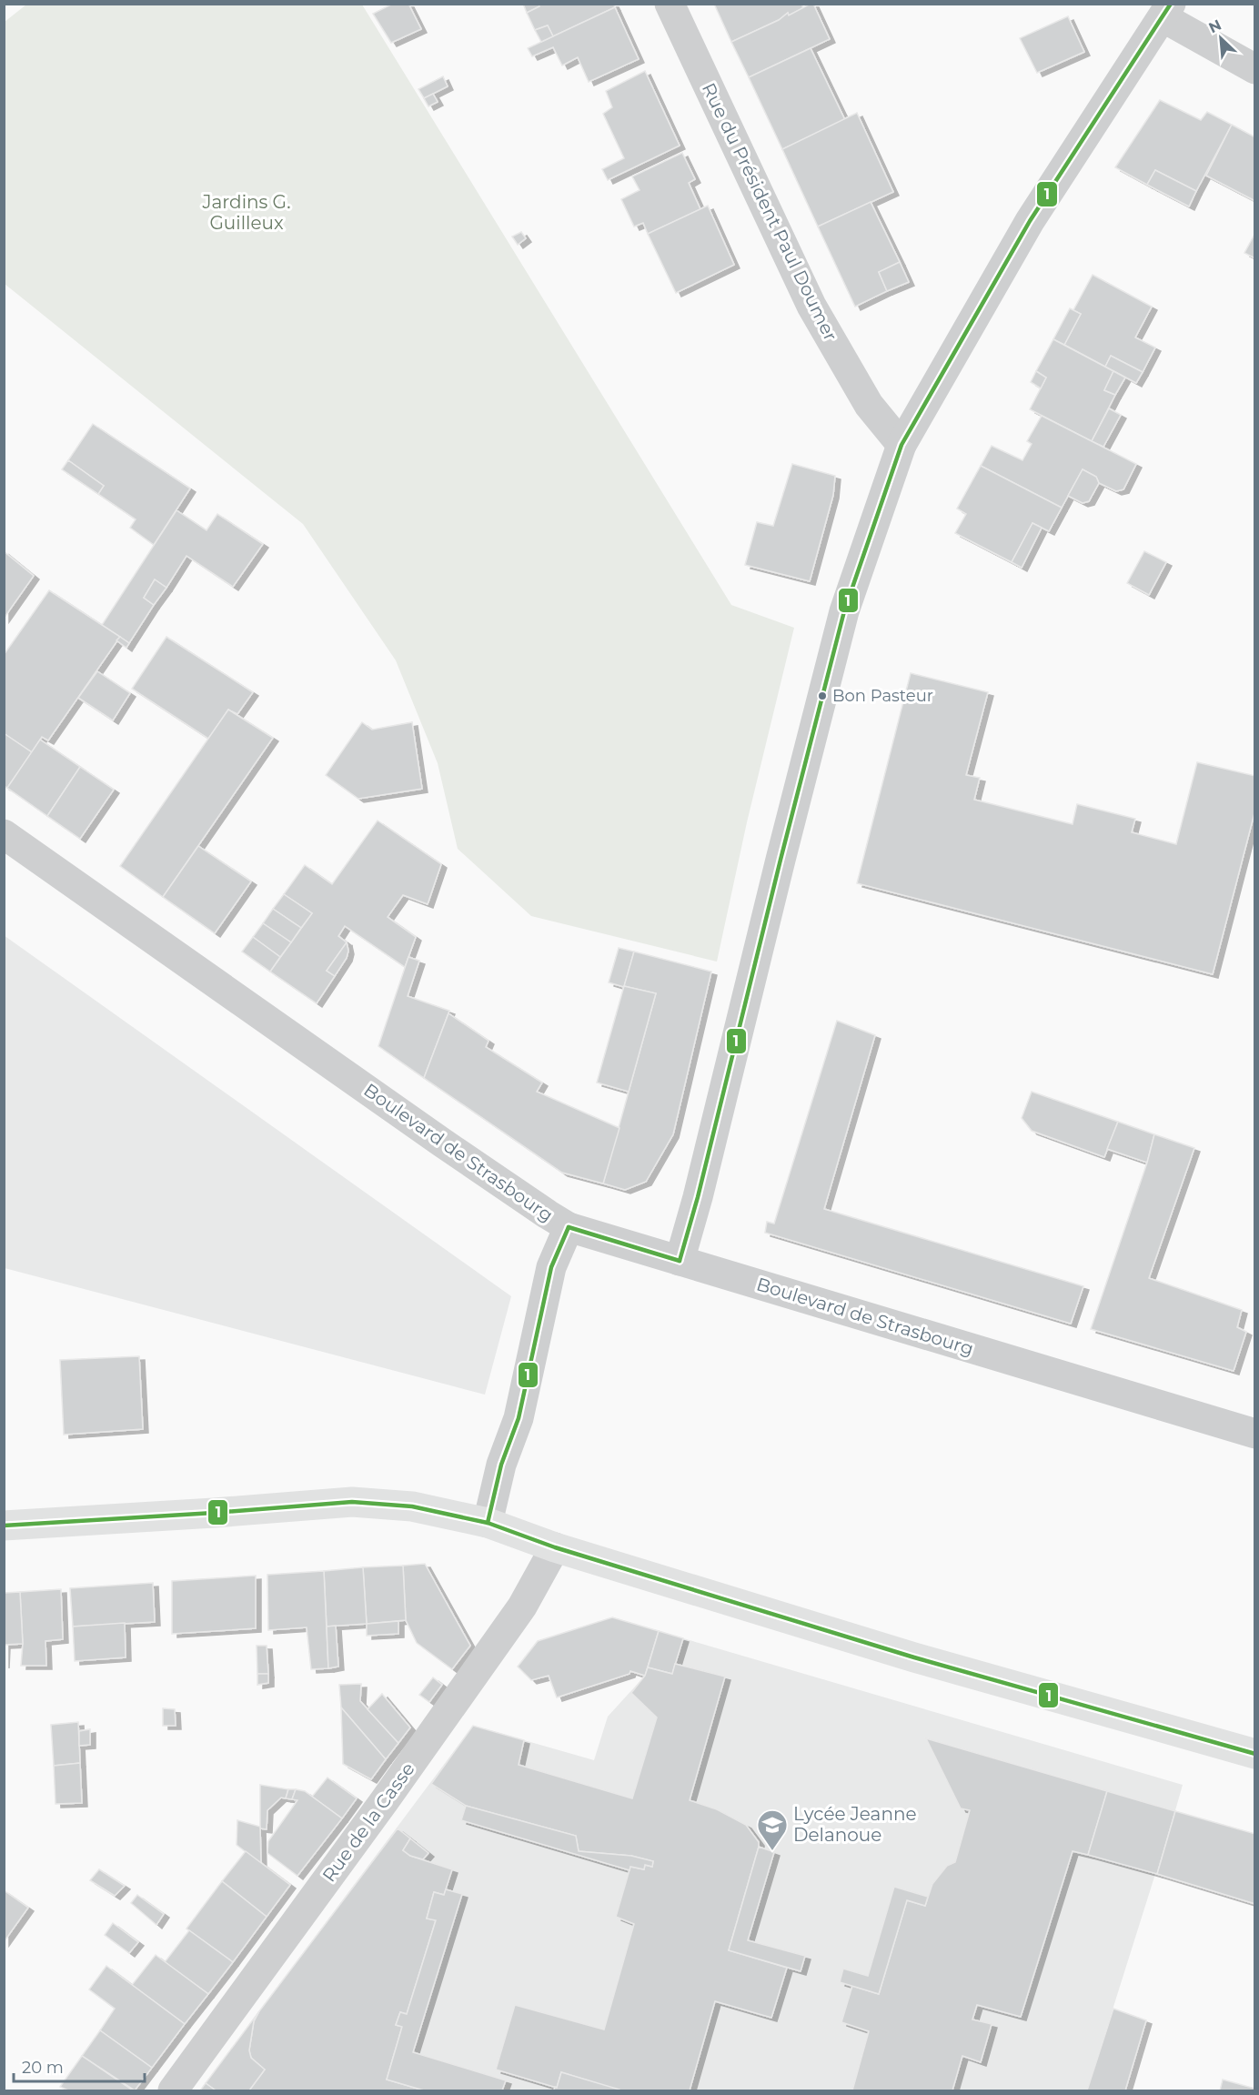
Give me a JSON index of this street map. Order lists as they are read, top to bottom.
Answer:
{
  "streets": {
    "street": ["Rue du Président Paul Doumer", "Boulevard de Strasbourg", "Rue de la Casse"]
  },
  "parks": ["Jardins G. Guilleux"],
  "places": {
    "other": ["Bon Pasteur"],
    "school or university": ["Lycée Jeanne Delanoue"]
  },
  "lines": ["transit line 1"],
  "scale_bar": "20 m",
  "north": "top left"
}
